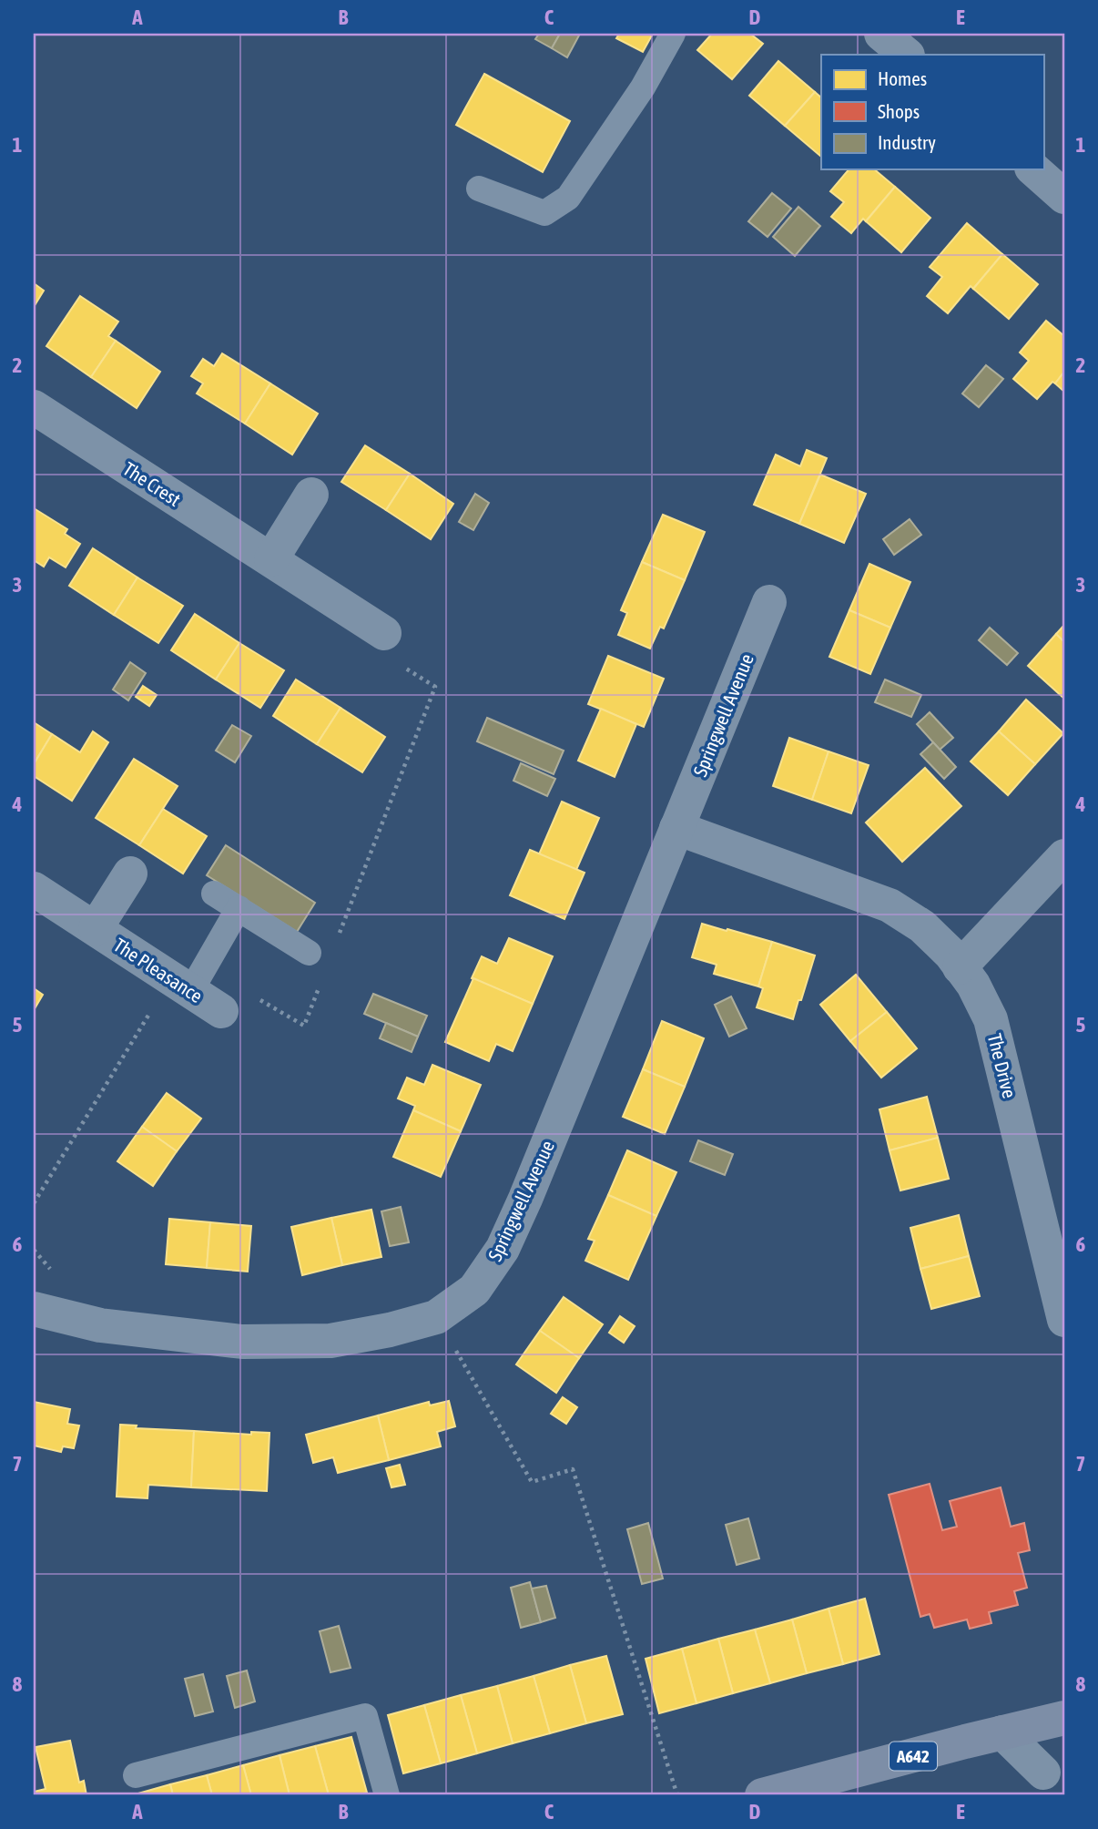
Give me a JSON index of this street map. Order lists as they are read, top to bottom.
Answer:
{
  "streets": {
    "main road": ["A642"],
    "street": [
      "The Crest",
      "Springwell Avenue",
      "The Pleasance",
      "The Drive"
    ]
  },
  "legend": ["Homes", "Shops", "Industry"],
  "grid": {
    "columns": [
      "A",
      "B",
      "C",
      "D",
      "E"
    ],
    "rows": [
      "1",
      "2",
      "3",
      "4",
      "5",
      "6",
      "7",
      "8"
    ]
  }
}
